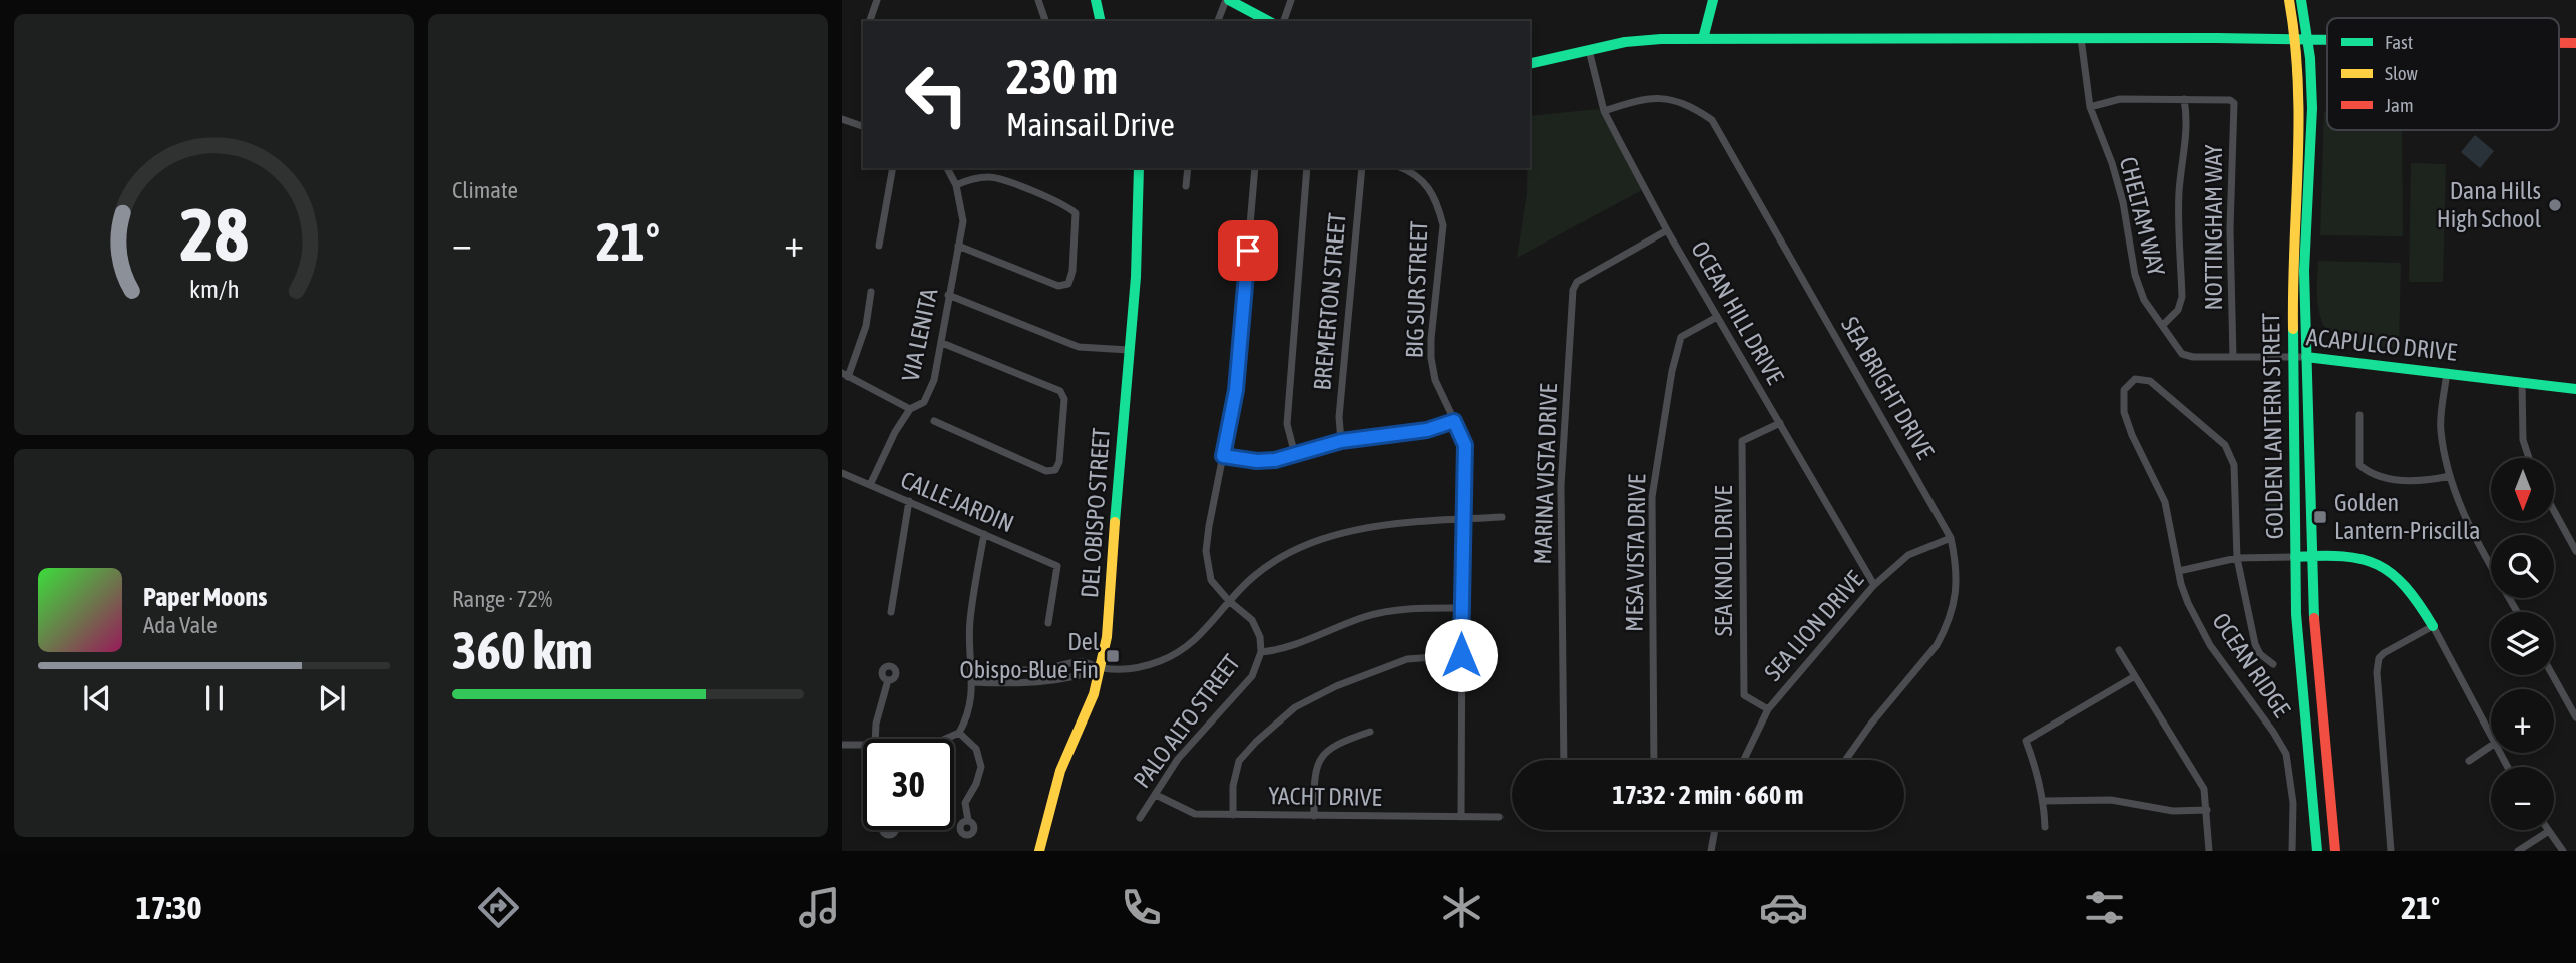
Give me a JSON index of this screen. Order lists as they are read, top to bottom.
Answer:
{
  "streets": {
    "main road": ["ACAPULCO DRIVE", "GOLDEN LANTERN STREET", "DEL OBISPO STREET"],
    "street": [
      "CHELTAM WAY",
      "NOTTINGHAM WAY",
      "BIG SUR STREET",
      "BREMERTON STREET",
      "OCEAN HILL DRIVE",
      "VIA LENITA",
      "SEA BRIGHT DRIVE",
      "MARINA VISTA DRIVE",
      "CALLE JARDIN",
      "MESA VISTA DRIVE",
      "SEA KNOLL DRIVE",
      "SEA LION DRIVE",
      "OCEAN RIDGE",
      "PALO ALTO STREET",
      "YACHT DRIVE"
    ]
  },
  "crossings": [
    ["CHELTAM WAY", "ACAPULCO DRIVE"],
    ["NOTTINGHAM WAY", "ACAPULCO DRIVE"],
    ["BIG SUR STREET", "YACHT DRIVE"],
    ["OCEAN HILL DRIVE", "SEA BRIGHT DRIVE"],
    ["OCEAN HILL DRIVE", "MARINA VISTA DRIVE"],
    ["OCEAN HILL DRIVE", "MESA VISTA DRIVE"],
    ["OCEAN HILL DRIVE", "SEA KNOLL DRIVE"],
    ["OCEAN HILL DRIVE", "SEA LION DRIVE"],
    ["VIA LENITA", "CALLE JARDIN"],
    ["ACAPULCO DRIVE", "GOLDEN LANTERN STREET"],
    ["SEA BRIGHT DRIVE", "SEA LION DRIVE"],
    ["SEA KNOLL DRIVE", "SEA LION DRIVE"],
    ["PALO ALTO STREET", "YACHT DRIVE"]
  ],
  "places": {
    "other": ["Dana Hills High School"],
    "transit": ["Golden Lantern-Priscilla", "Del Obispo-Blue Fin"]
  },
  "legend": ["Fast", "Slow", "Jam"],
  "north": "bottom",
  "page": {
    "tile": [
      "Climate",
      ["Range · 72%", "360 km"]
    ],
    "turn": ["230 m", "Mainsail Drive"],
    "heat": ["−", "21°", "+"],
    "map_buttons": ["+", "−"],
    "song": ["Paper Moons", "Ada Vale"],
    "limit": "30",
    "trip": "17:32 · 2 min · 660 m",
    "tabs": ["17:30", "21°"],
    "gauge": ["28", "km/h"]
  }
}
